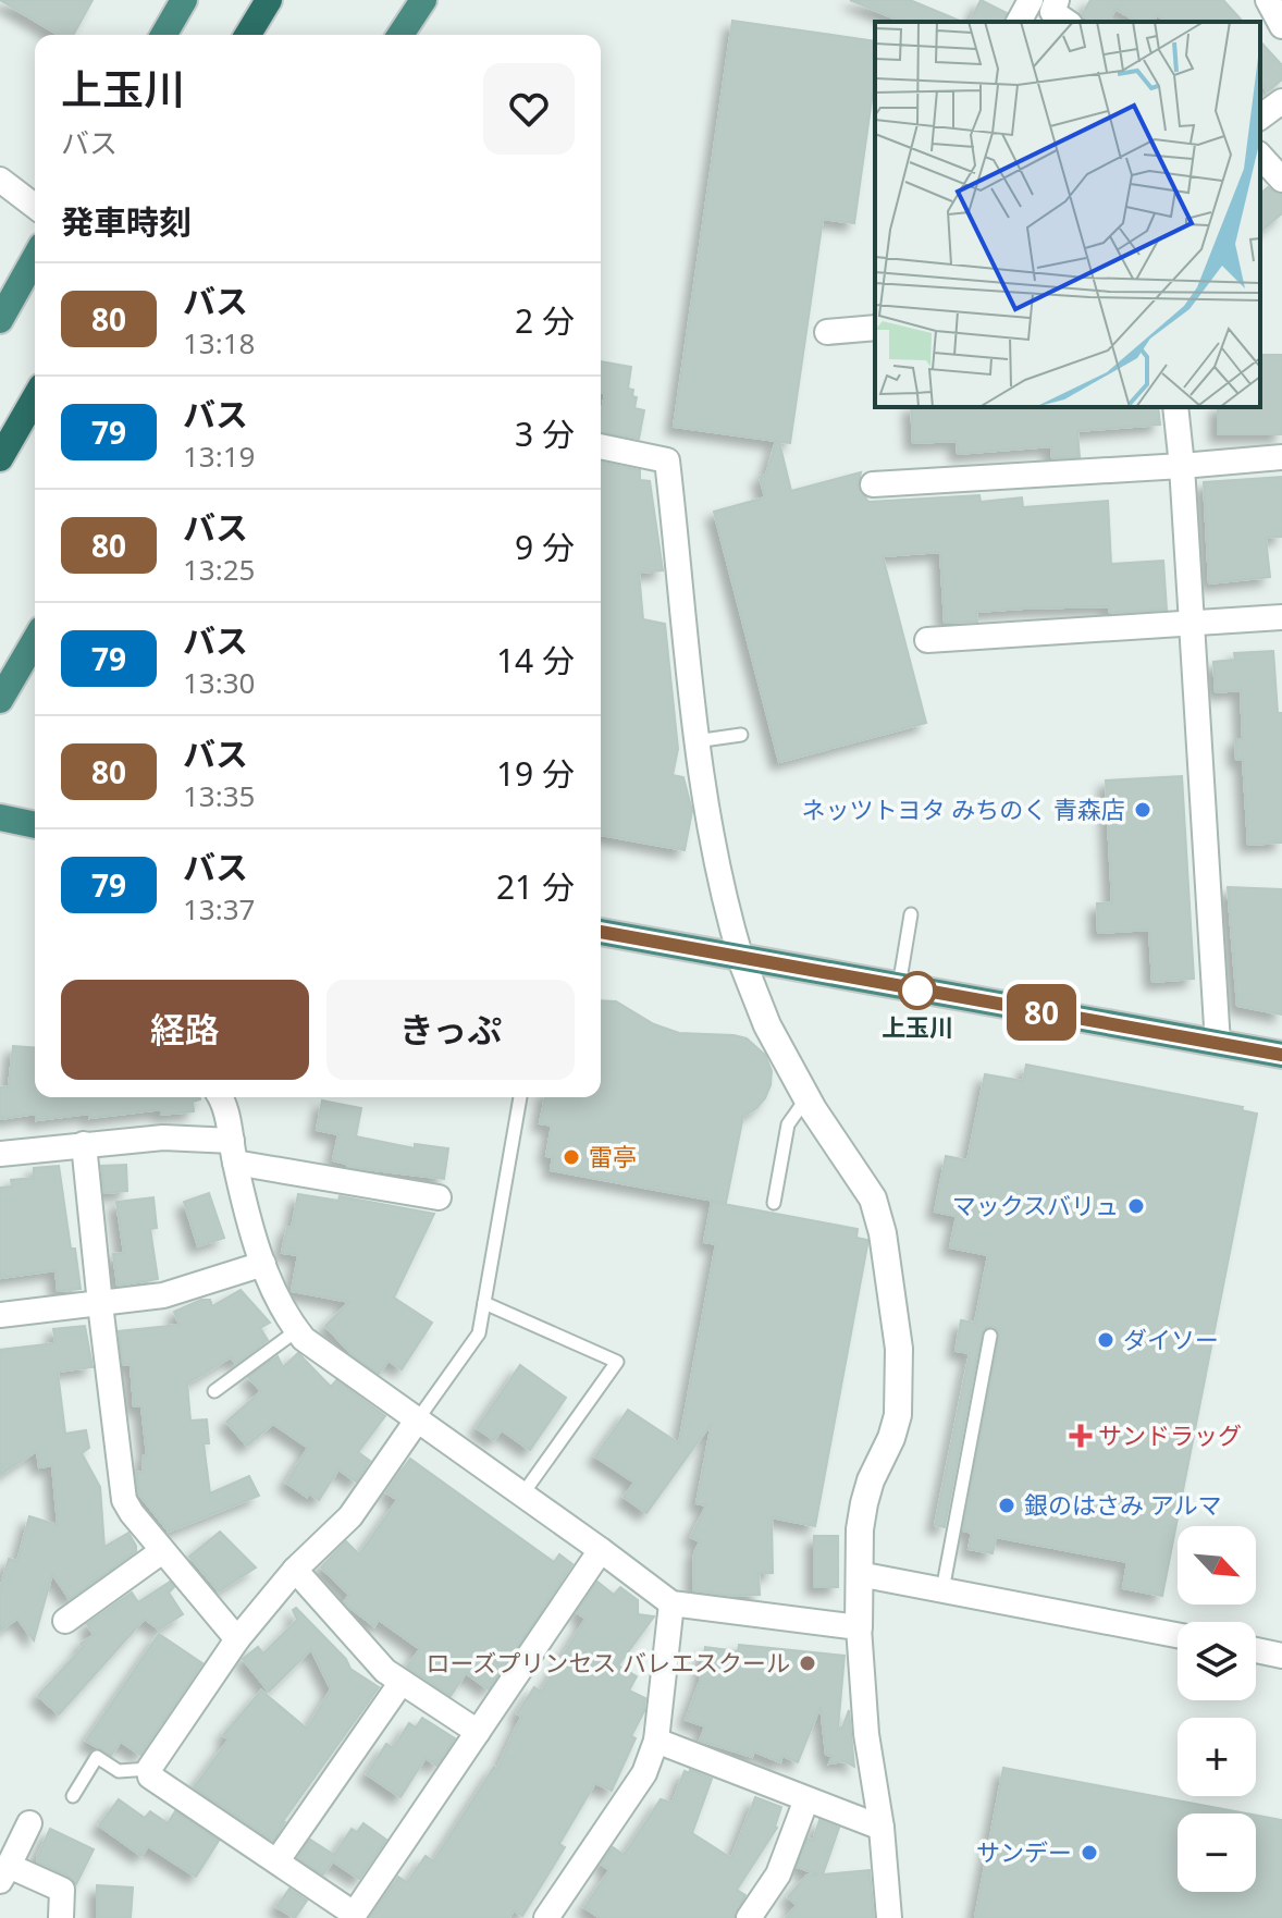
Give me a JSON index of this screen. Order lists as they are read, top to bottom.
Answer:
{
  "places": {
    "other": [
      "ネッツトヨタ みちのく 青森店",
      "上玉川",
      "雷亭",
      "マックスバリュ",
      "ダイソー",
      "銀のはさみ アルマ",
      "ローズプリンセス バレエスクール",
      "サンデー"
    ],
    "health": ["サンドラッグ"]
  },
  "lines": ["bus line 80"],
  "north": "bottom right",
  "page": {
    "on_map": "80",
    "heading": [
      ["上玉川", "バス"],
      "発車時刻"
    ],
    "list": [
      {
        "mark": "80",
        "name": "バス",
        "note": "13:18",
        "value": "2 分"
      },
      {
        "mark": "79",
        "name": "バス",
        "note": "13:19",
        "value": "3 分"
      },
      {
        "mark": "80",
        "name": "バス",
        "note": "13:25",
        "value": "9 分"
      },
      {
        "mark": "79",
        "name": "バス",
        "note": "13:30",
        "value": "14 分"
      },
      {
        "mark": "80",
        "name": "バス",
        "note": "13:35",
        "value": "19 分"
      },
      {
        "mark": "79",
        "name": "バス",
        "note": "13:37",
        "value": "21 分"
      }
    ],
    "buttons": ["経路", "きっぷ"],
    "map_buttons": ["+", "−"]
  }
}
